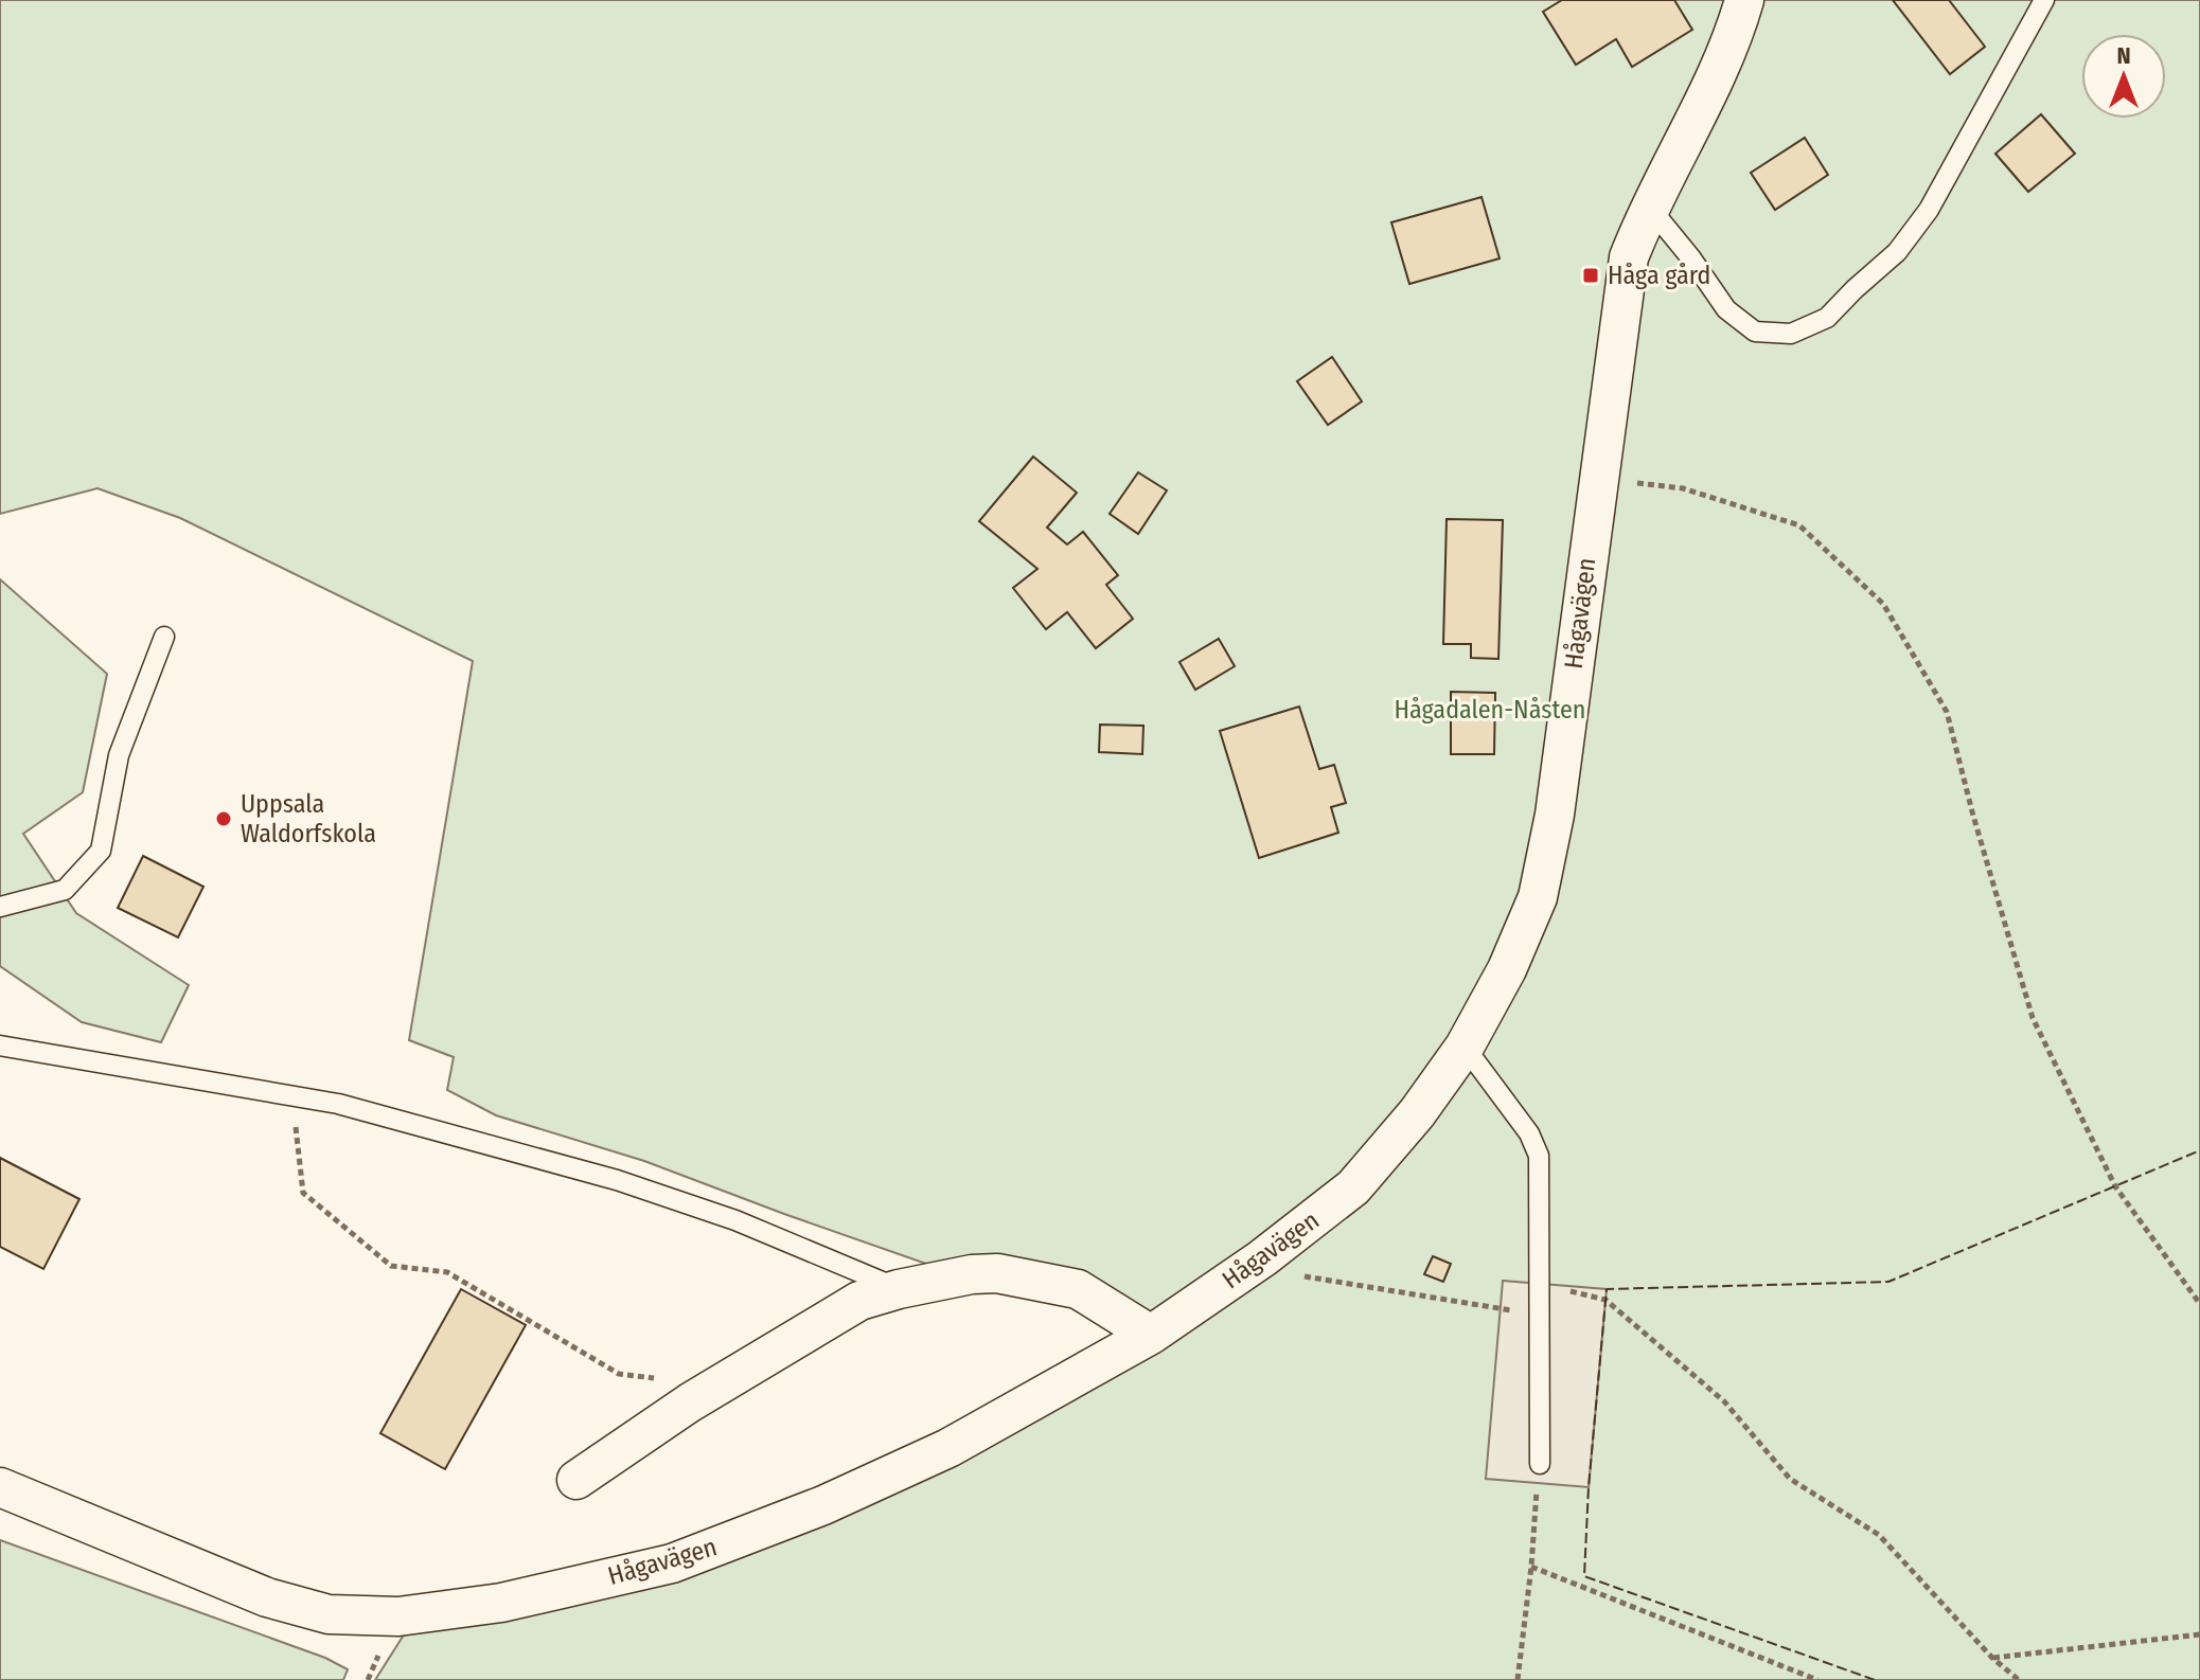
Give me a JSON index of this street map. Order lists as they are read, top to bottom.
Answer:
{
  "streets": {
    "street": ["Hågavägen"]
  },
  "parks": ["Hågadalen-Nåsten"],
  "places": {
    "transit": ["Håga gård"],
    "other": ["Uppsala Waldorfskola"]
  },
  "north": "top"
}
